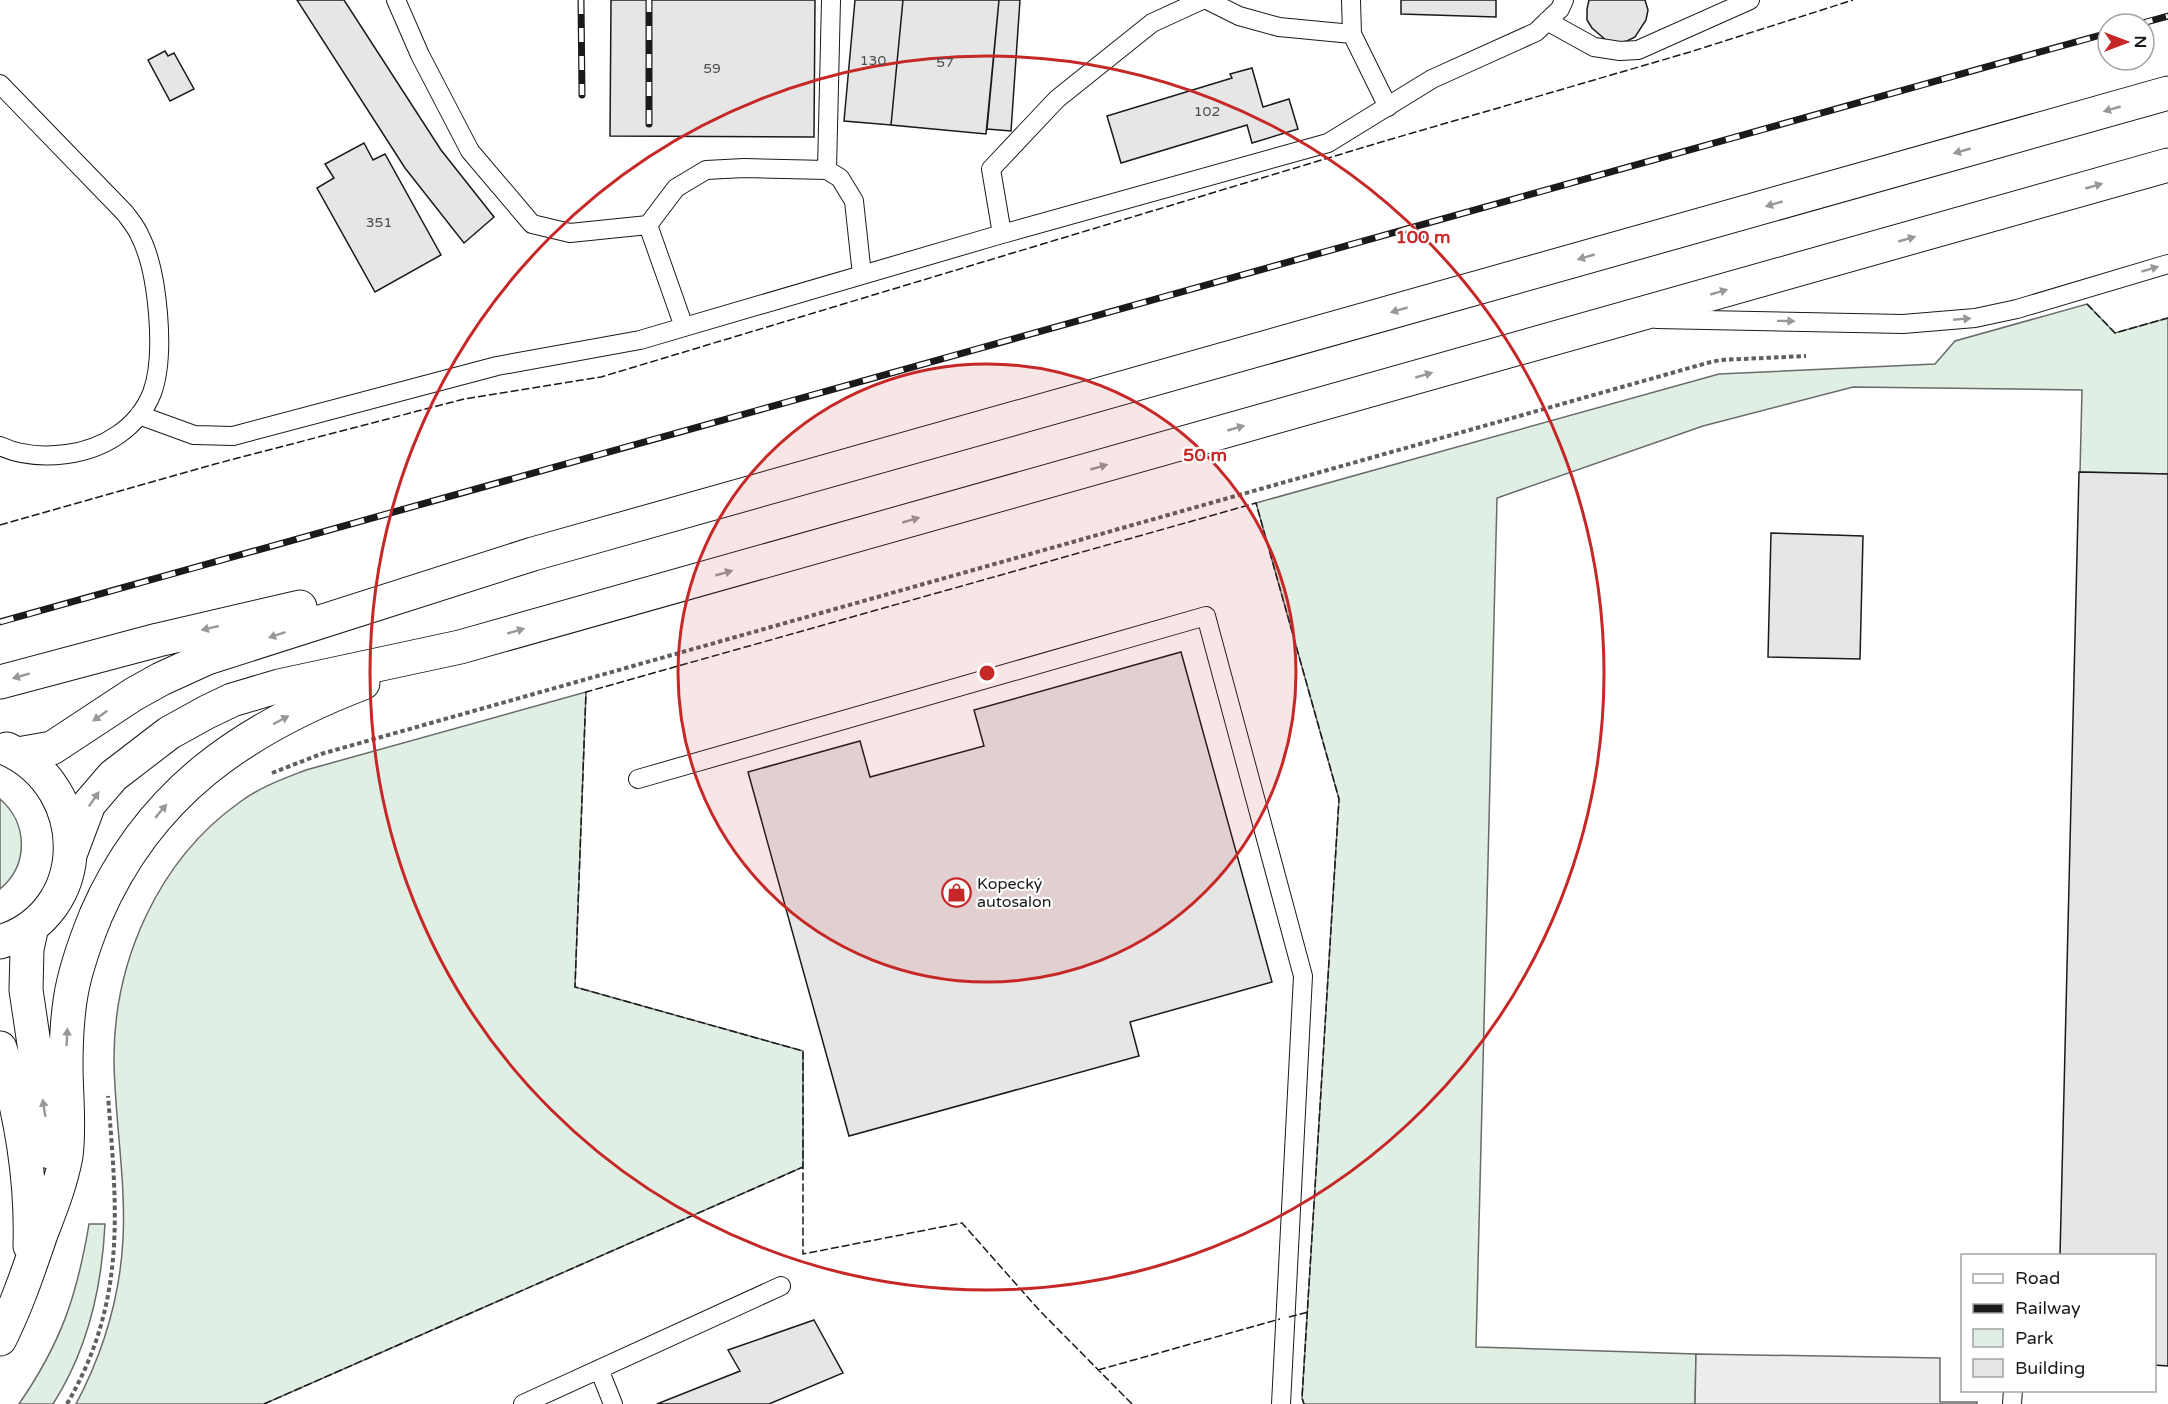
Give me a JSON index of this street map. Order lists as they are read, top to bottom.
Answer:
{
  "places": {
    "shop": ["Kopecký autosalon"]
  },
  "house_numbers": [
    "130",
    "57",
    "59",
    "102",
    "351"
  ],
  "legend": [
    "Road",
    "Railway",
    "Park",
    "Building"
  ],
  "north": "right",
  "rings": ["100 m", "50 m"]
}
